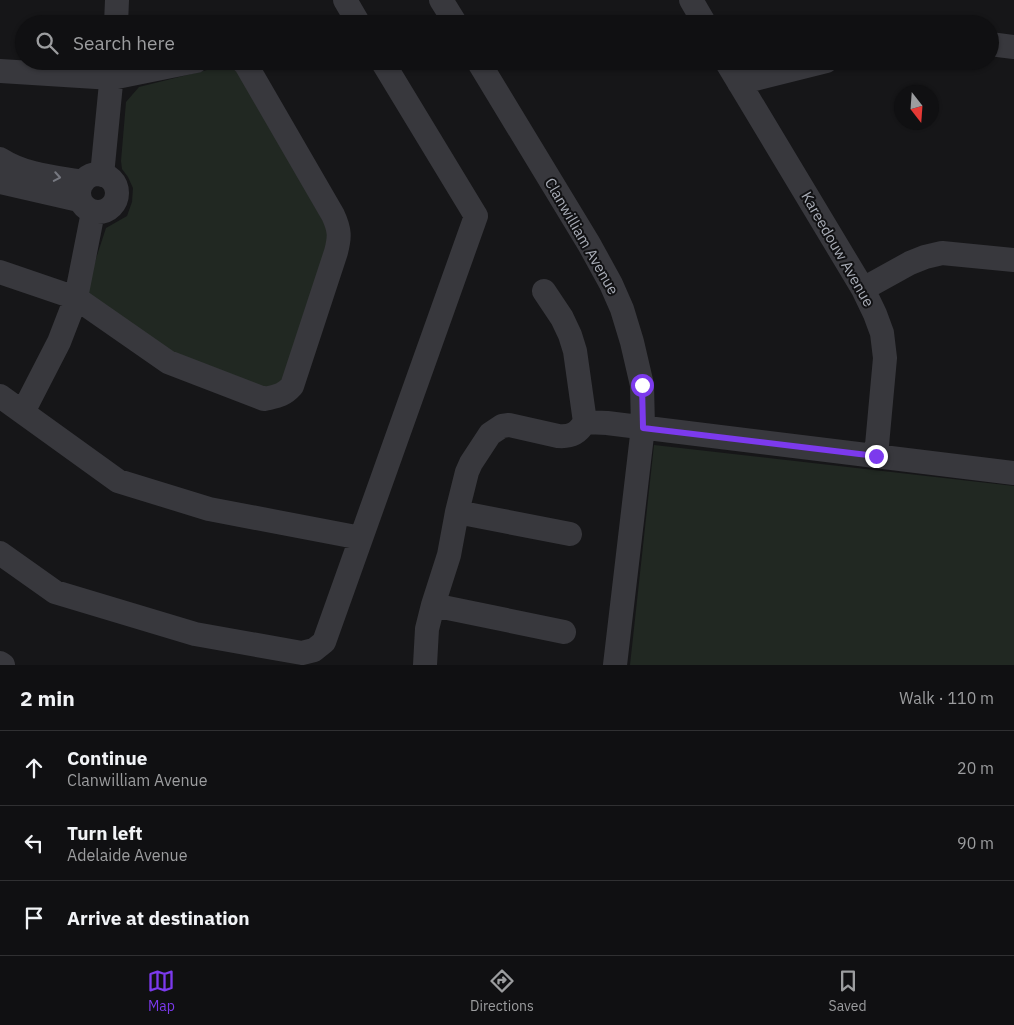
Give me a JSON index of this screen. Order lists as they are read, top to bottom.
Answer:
{
  "streets": {
    "street": ["Clanwilliam Avenue", "Kareedouw Avenue"]
  },
  "north": "bottom",
  "page": {
    "search": "Search here",
    "heading": ["2 min", "Walk · 110 m"],
    "list": [
      ["Continue", "Clanwilliam Avenue", "20 m"],
      ["Turn left", "Adelaide Avenue", "90 m"],
      "Arrive at destination"
    ],
    "nav": ["Map", "Directions", "Saved"]
  }
}
